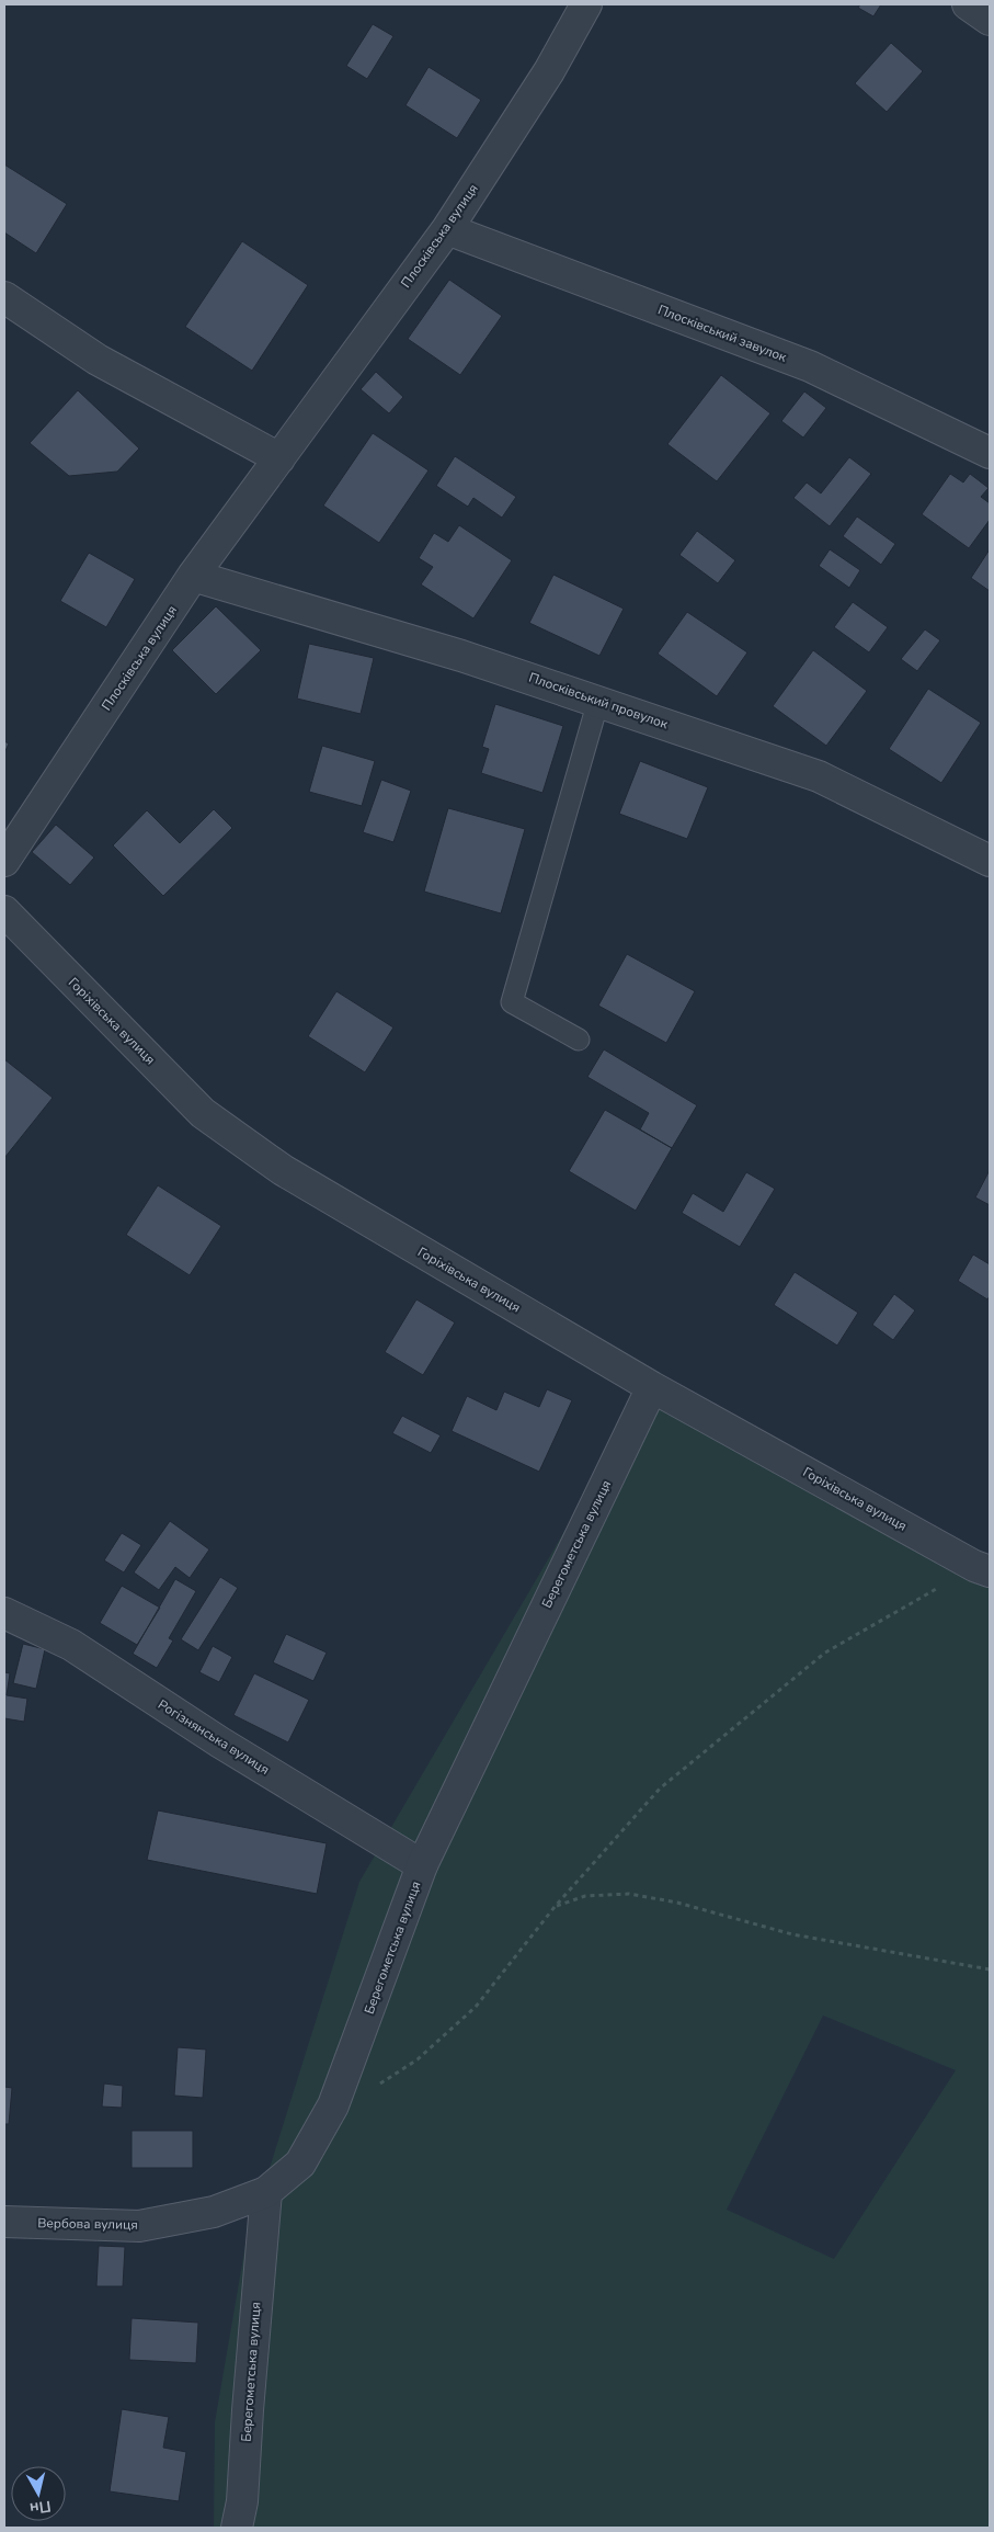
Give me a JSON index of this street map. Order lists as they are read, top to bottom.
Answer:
{
  "streets": {
    "street": [
      "Плосківська вулиця",
      "Плосківський завулок",
      "Плосківський провулок",
      "Горіхівська вулиця",
      "Берегометська вулиця",
      "Рогізнянська вулиця",
      "Вербова вулиця"
    ]
  },
  "crossings": [
    ["Плосківська вулиця", "Плосківський завулок"],
    ["Плосківська вулиця", "Плосківський провулок"],
    ["Горіхівська вулиця", "Берегометська вулиця"],
    ["Берегометська вулиця", "Рогізнянська вулиця"],
    ["Берегометська вулиця", "Вербова вулиця"]
  ],
  "north": "bottom"
}
